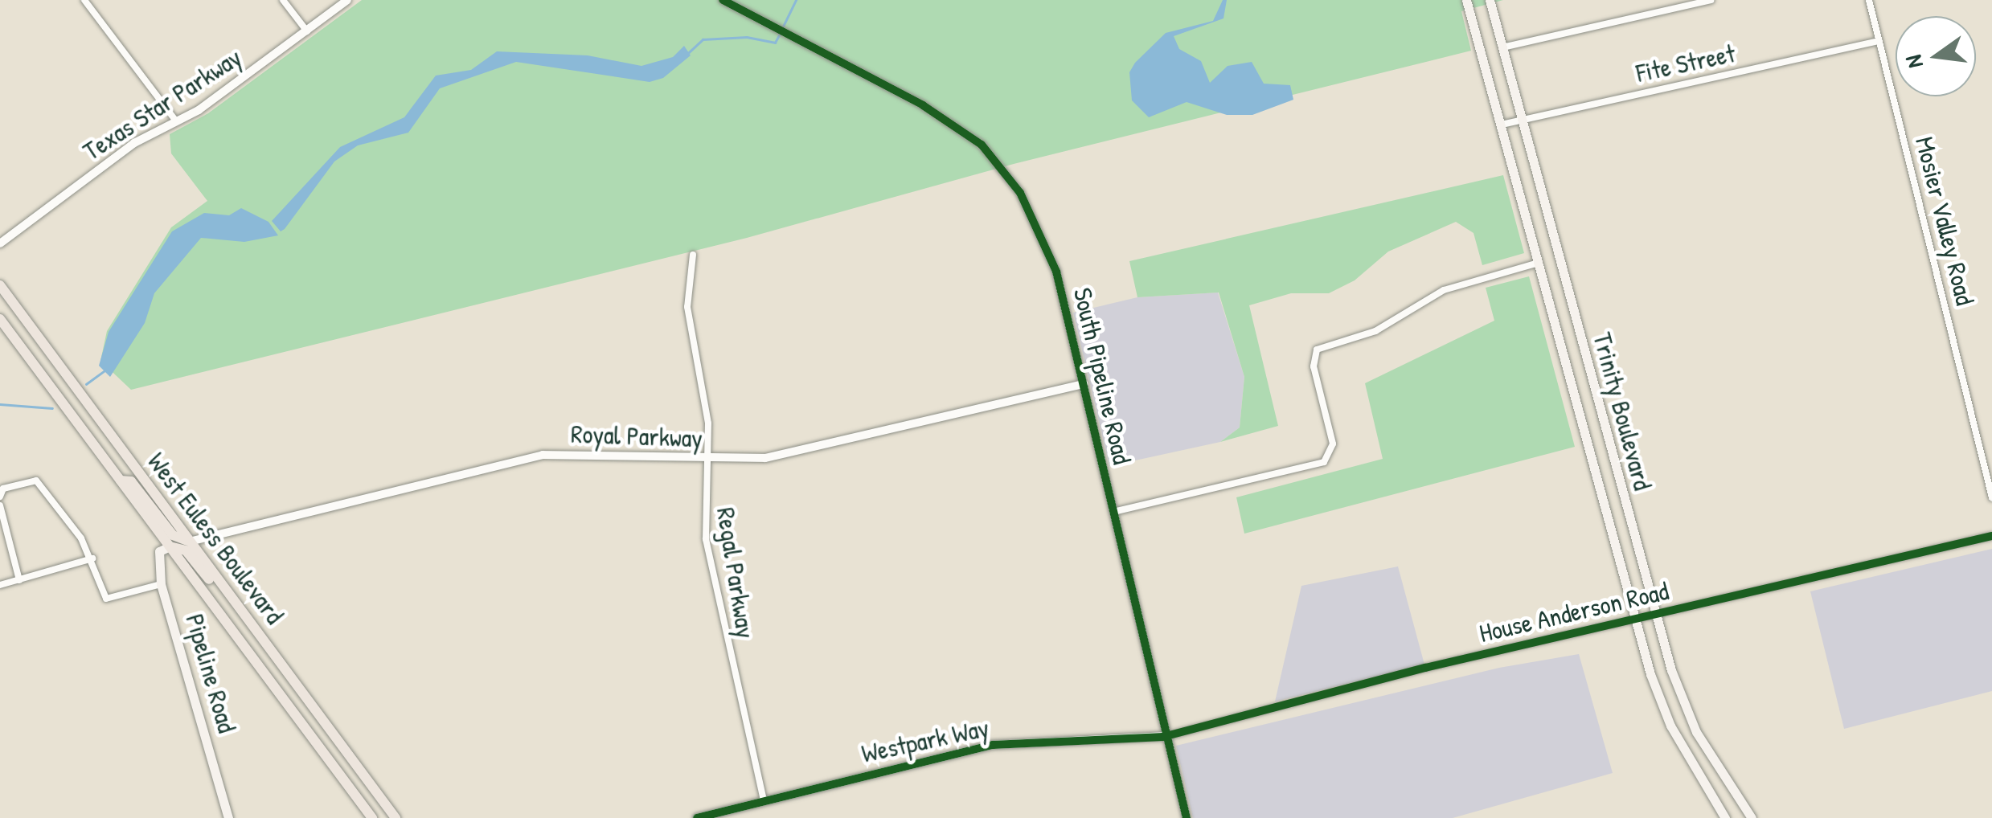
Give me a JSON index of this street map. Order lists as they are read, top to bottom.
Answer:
{
  "streets": {
    "main road": ["Trinity Boulevard", "West Euless Boulevard", "Pipeline Road"],
    "street": [
      "Fite Street",
      "Texas Star Parkway",
      "Mosier Valley Road",
      "South Pipeline Road",
      "Royal Parkway",
      "Regal Parkway",
      "House Anderson Road",
      "Westpark Way"
    ]
  },
  "crossings": [
    ["Fite Street", "Mosier Valley Road"],
    ["Fite Street", "Trinity Boulevard"],
    ["South Pipeline Road", "Royal Parkway"],
    ["South Pipeline Road", "House Anderson Road"],
    ["South Pipeline Road", "Westpark Way"],
    ["Trinity Boulevard", "House Anderson Road"],
    ["Royal Parkway", "West Euless Boulevard"],
    ["Royal Parkway", "Regal Parkway"],
    ["West Euless Boulevard", "Pipeline Road"],
    ["Regal Parkway", "Westpark Way"],
    ["House Anderson Road", "Westpark Way"]
  ],
  "north": "left"
}
